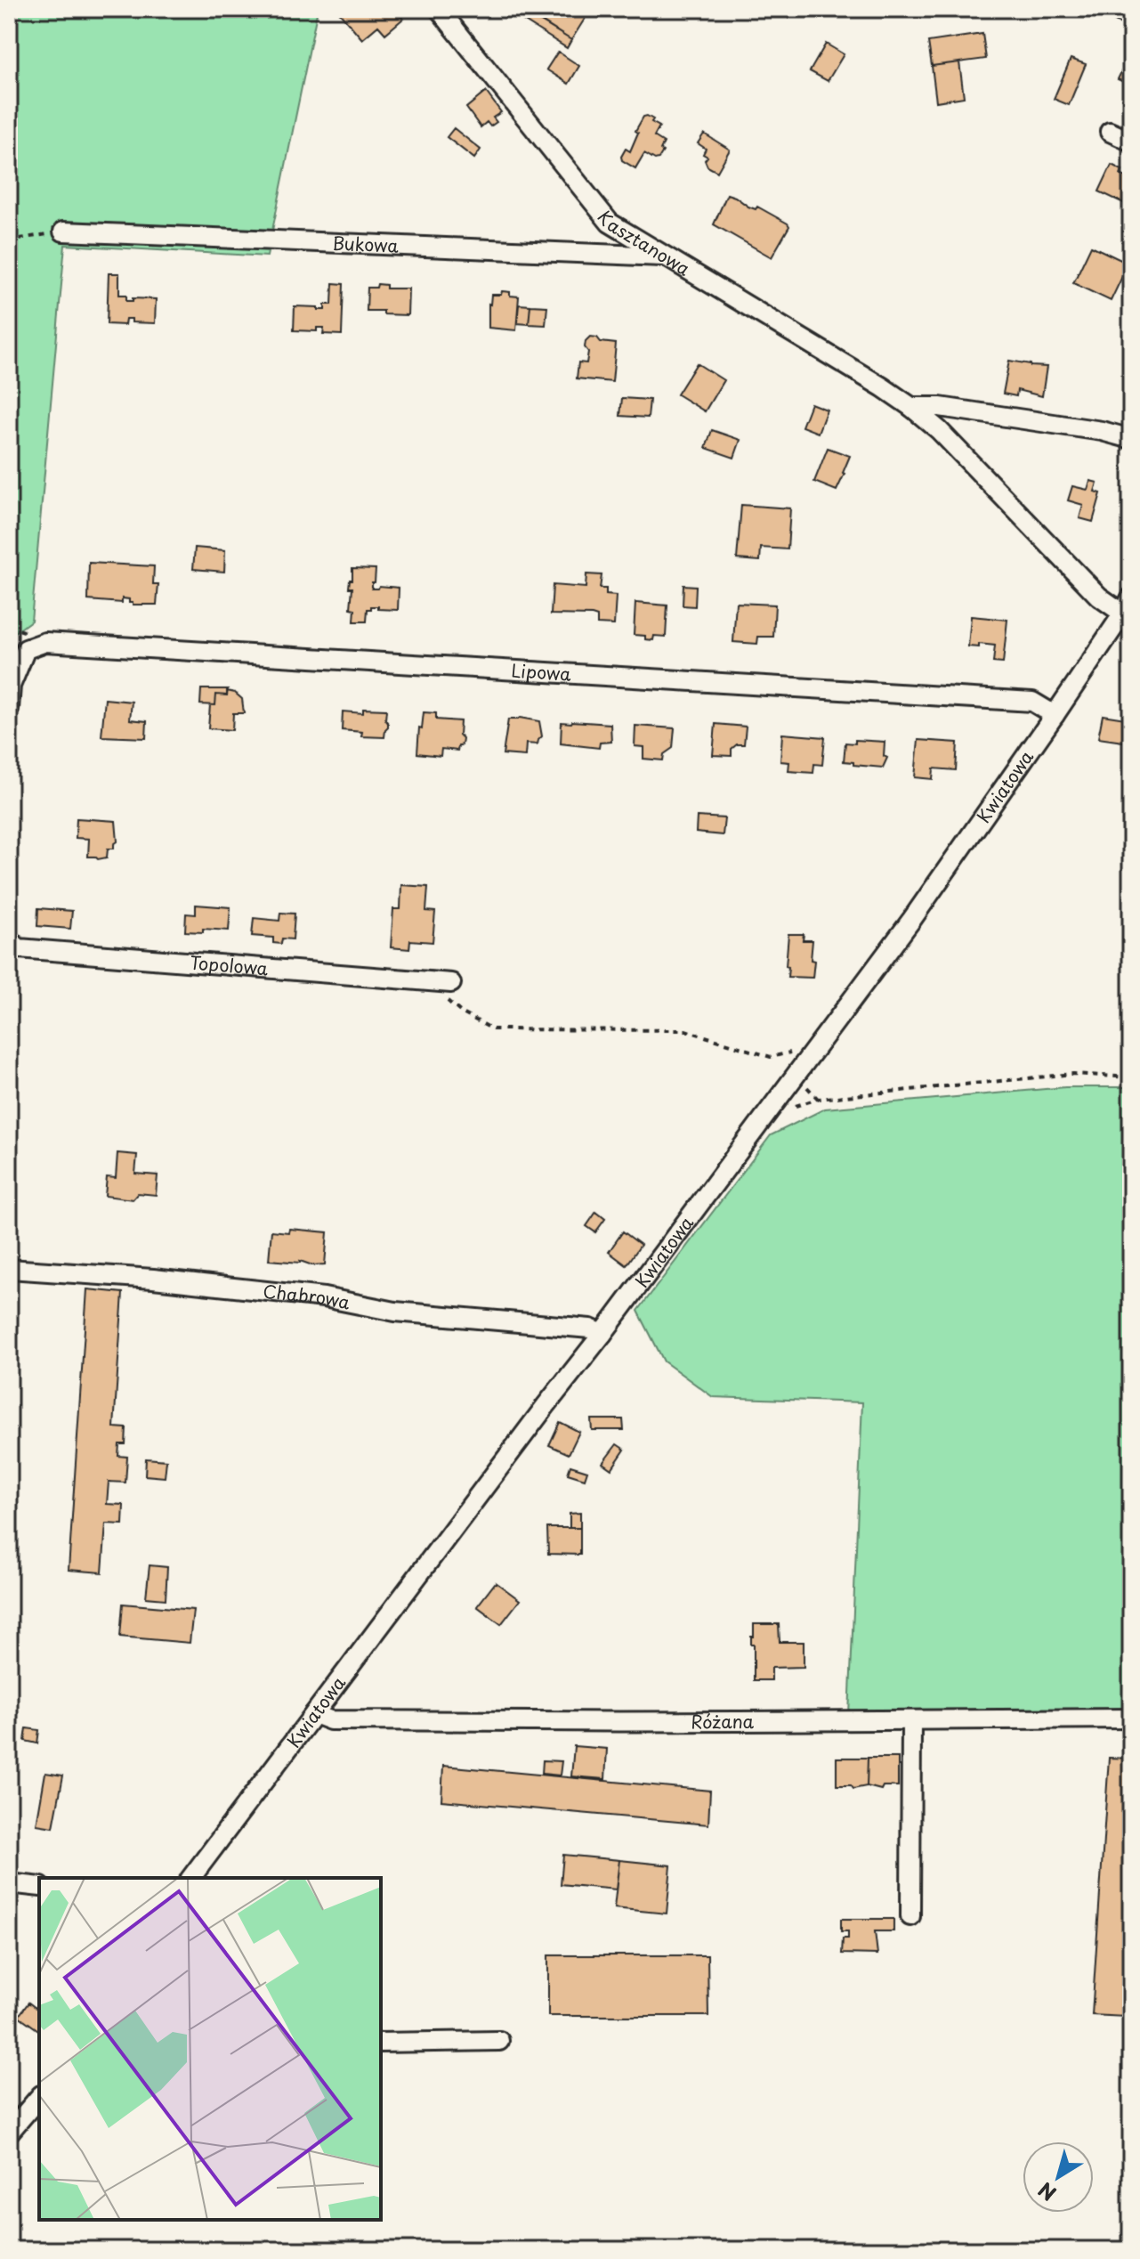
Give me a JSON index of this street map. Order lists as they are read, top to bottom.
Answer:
{
  "streets": {
    "street": [
      "Kasztanowa",
      "Bukowa",
      "Lipowa",
      "Kwiatowa",
      "Topolowa",
      "Chabrowa",
      "Różana"
    ]
  },
  "crossings": [
    ["Kasztanowa", "Bukowa"],
    ["Kasztanowa", "Kwiatowa"],
    ["Lipowa", "Kwiatowa"],
    ["Kwiatowa", "Chabrowa"],
    ["Kwiatowa", "Różana"]
  ],
  "north": "bottom left"
}
